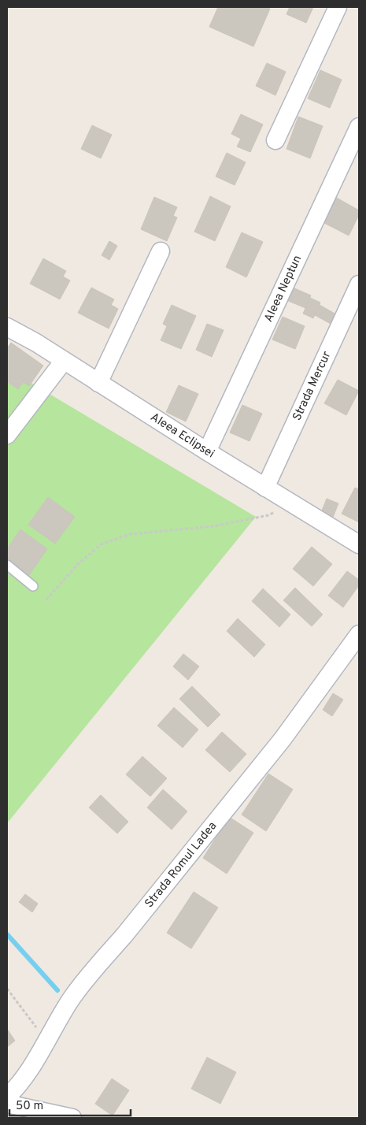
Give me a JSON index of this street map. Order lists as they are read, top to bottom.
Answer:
{
  "streets": {
    "street": [
      "Aleea Neptun",
      "Strada Mercur",
      "Aleea Eclipsei",
      "Strada Romul Ladea"
    ]
  },
  "crossings": [
    ["Aleea Neptun", "Aleea Eclipsei"],
    ["Strada Mercur", "Aleea Eclipsei"]
  ],
  "scale_bar": "50 m"
}
